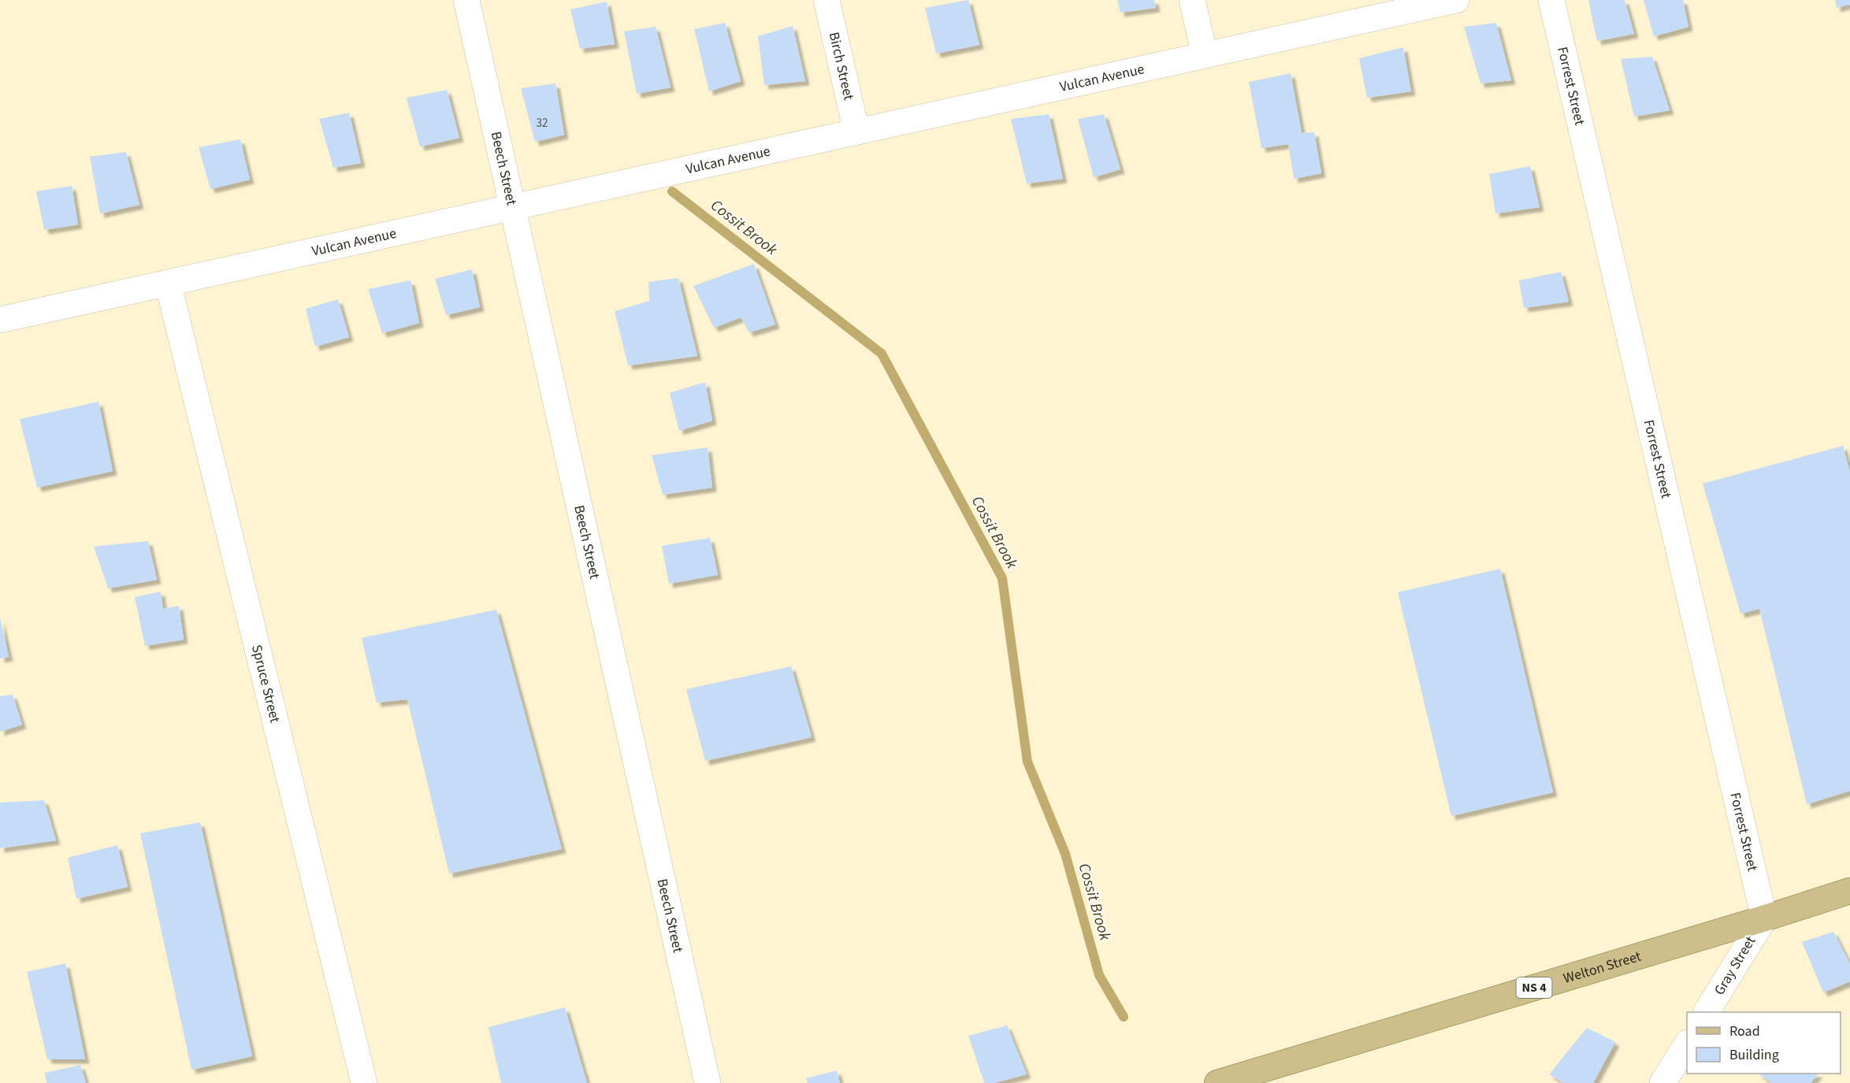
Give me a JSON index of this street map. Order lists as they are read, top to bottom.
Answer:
{
  "streets": {
    "main road": ["Welton Street", "NS 4"],
    "street": [
      "Birch Street",
      "Vulcan Avenue",
      "Forrest Street",
      "Beech Street",
      "Spruce Street",
      "Gray Street"
    ]
  },
  "crossings": [
    ["Birch Street", "Vulcan Avenue"],
    ["Vulcan Avenue", "Beech Street"],
    ["Vulcan Avenue", "Spruce Street"],
    ["Forrest Street", "Gray Street"],
    ["Forrest Street", "Welton Street"],
    ["Gray Street", "Welton Street"]
  ],
  "water": ["Cossit Brook"],
  "house_numbers": ["32"],
  "legend": ["Road", "Building"]
}
